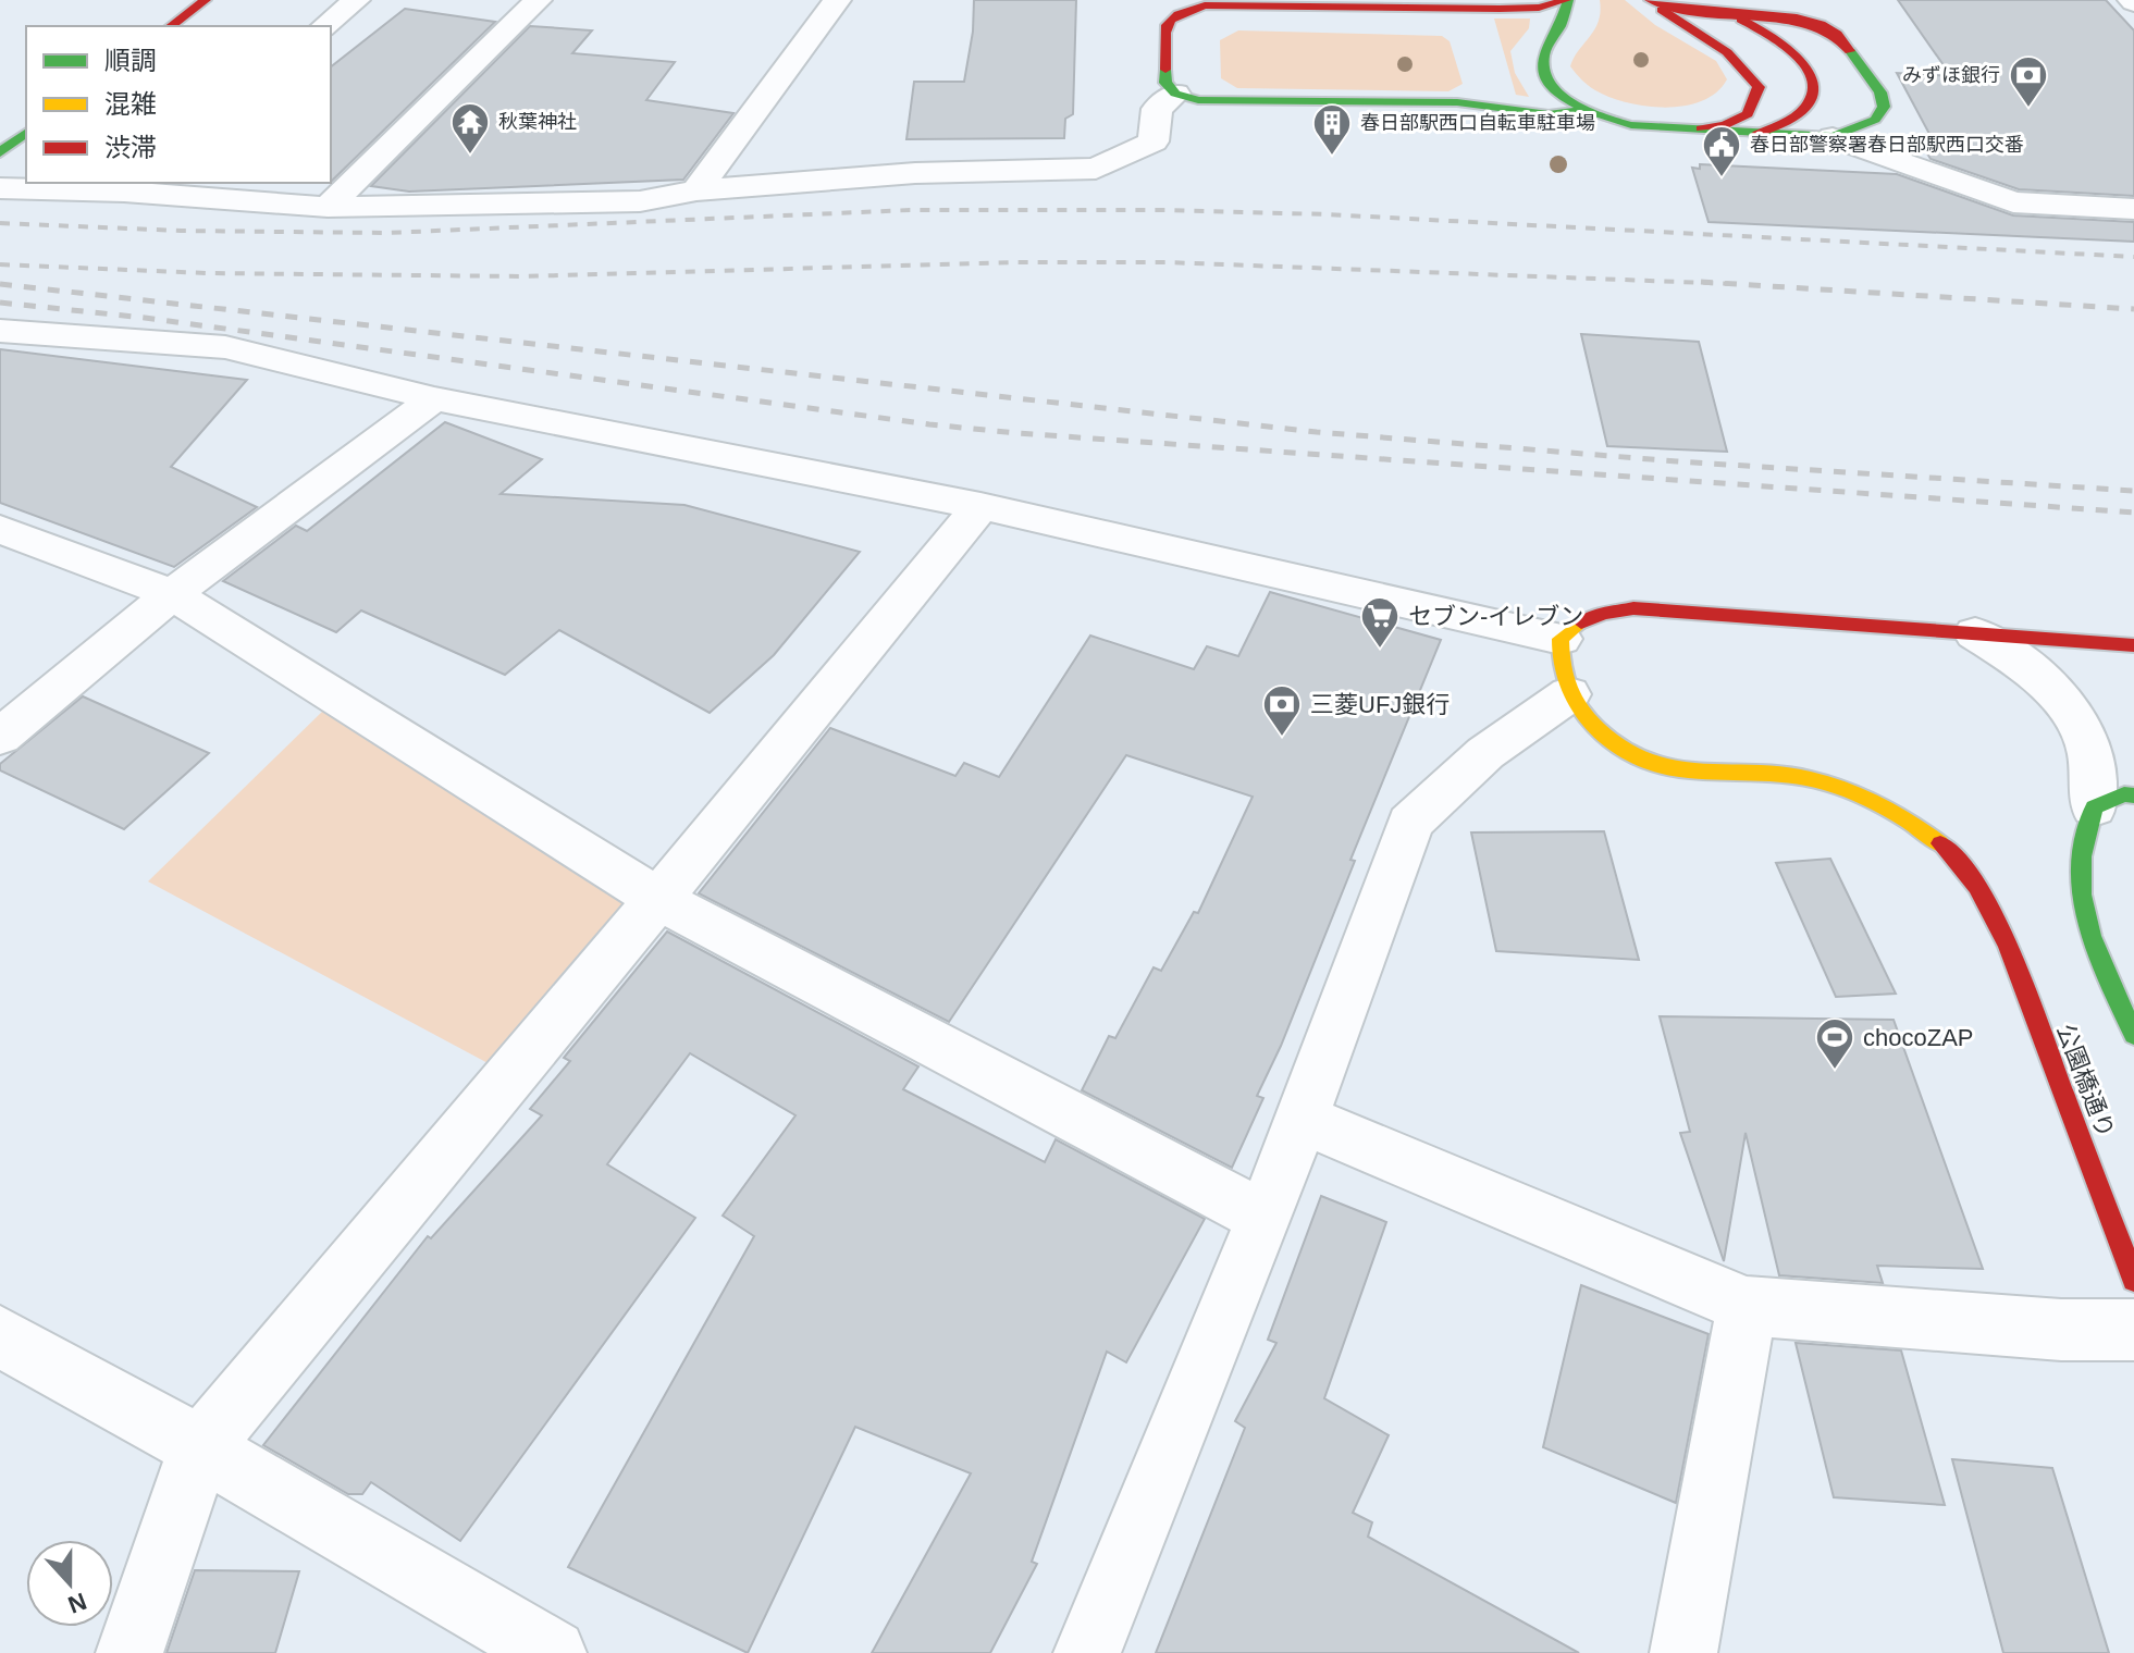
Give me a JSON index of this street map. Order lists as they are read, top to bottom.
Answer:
{
  "streets": {
    "street": ["公園橋通り"]
  },
  "places": {
    "bank": ["みずほ銀行", "三菱UFJ銀行"],
    "temple": ["秋葉神社"],
    "building": ["春日部駅西口自転車駐車場"],
    "public building": ["春日部警察署春日部駅西口交番"],
    "supermarket": ["セブン-イレブン"],
    "sports": ["chocoZAP"]
  },
  "legend": ["順調", "混雑", "渋滞"],
  "north": "bottom"
}
